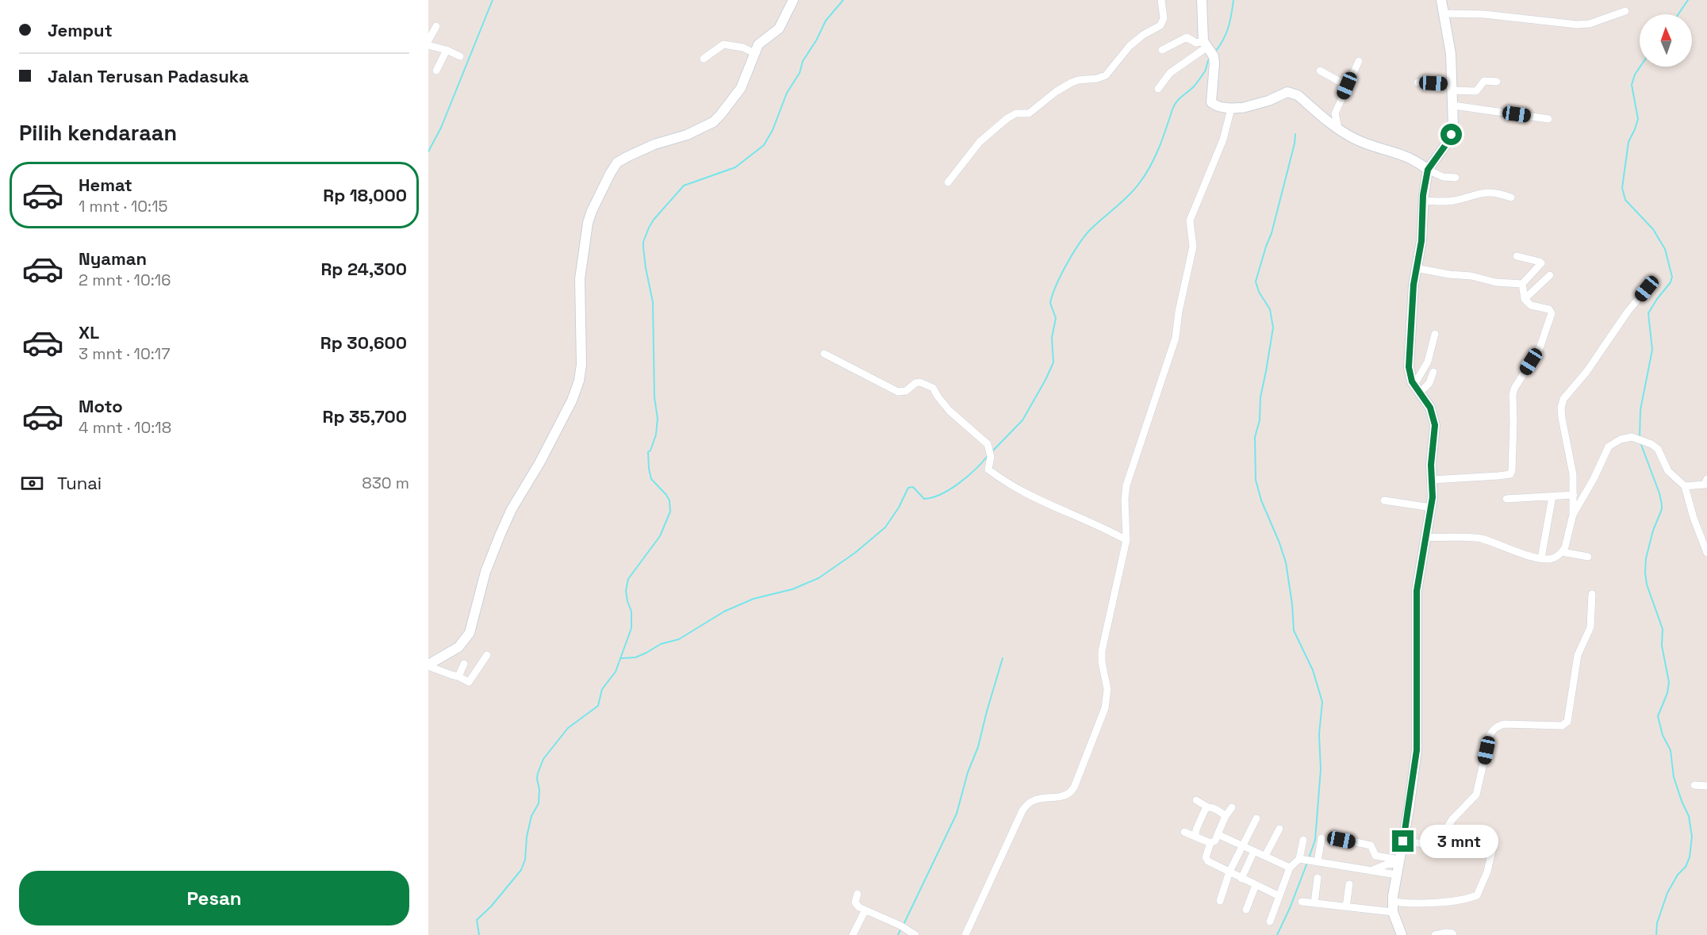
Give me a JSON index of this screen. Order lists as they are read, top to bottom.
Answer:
{
  "north": "top",
  "page": {
    "banner": ["Jemput", "Jalan Terusan Padasuka"],
    "heading": "Pilih kendaraan",
    "list": [
      {
        "name": "Hemat",
        "note": "1 mnt · 10:15",
        "value": "Rp 18,000"
      },
      {
        "name": "Nyaman",
        "note": "2 mnt · 10:16",
        "value": "Rp 24,300"
      },
      {
        "name": "XL",
        "note": "3 mnt · 10:17",
        "value": "Rp 30,600"
      },
      {
        "name": "Moto",
        "note": "4 mnt · 10:18",
        "value": "Rp 35,700"
      }
    ],
    "pay": ["Tunai", "830 m"],
    "bubble": "3 mnt",
    "buttons": "Pesan"
  }
}
